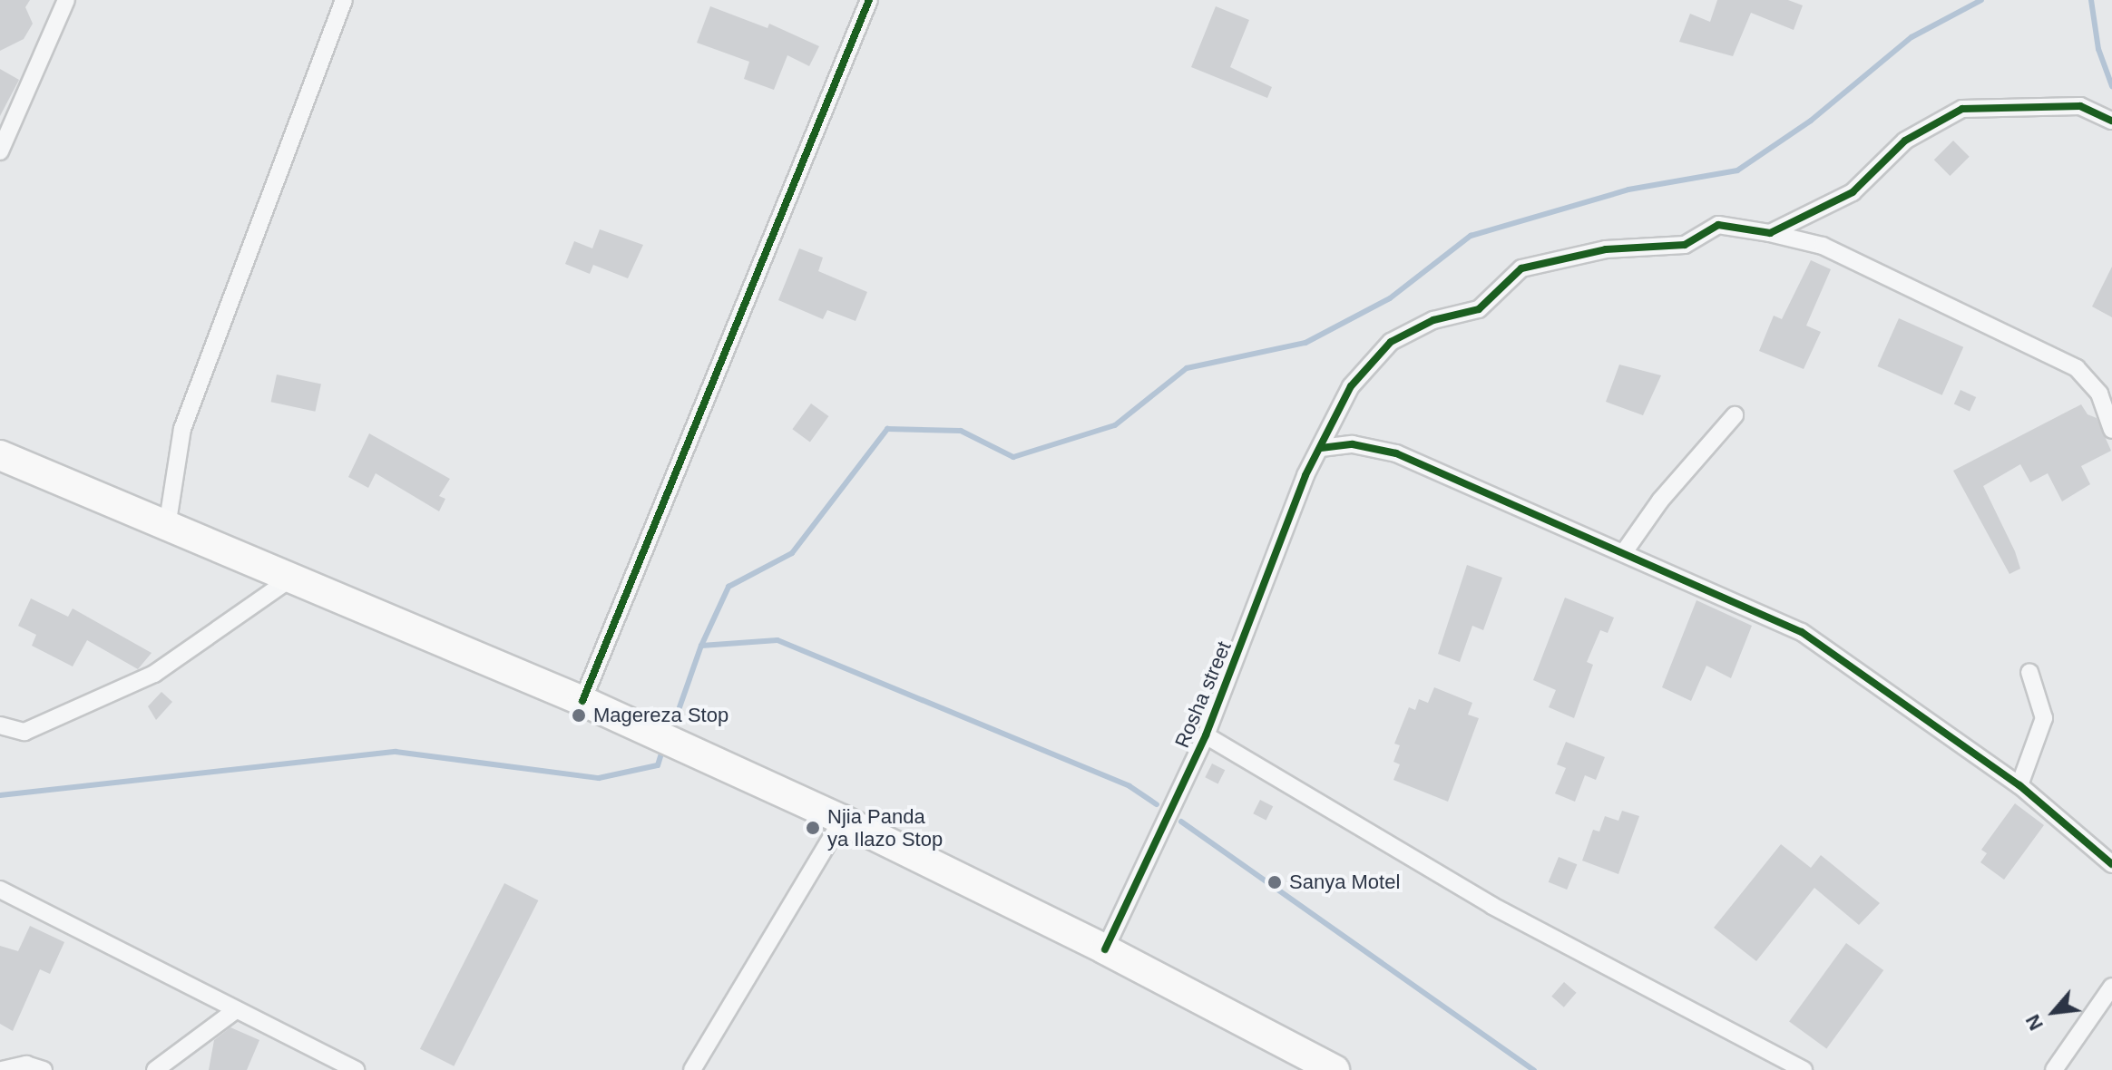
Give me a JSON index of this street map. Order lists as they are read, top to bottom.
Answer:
{
  "streets": {
    "street": ["Rosha street"]
  },
  "places": ["Magereza Stop", "Njia Panda ya Ilazo Stop", "Sanya Motel"],
  "north": "bottom left"
}
